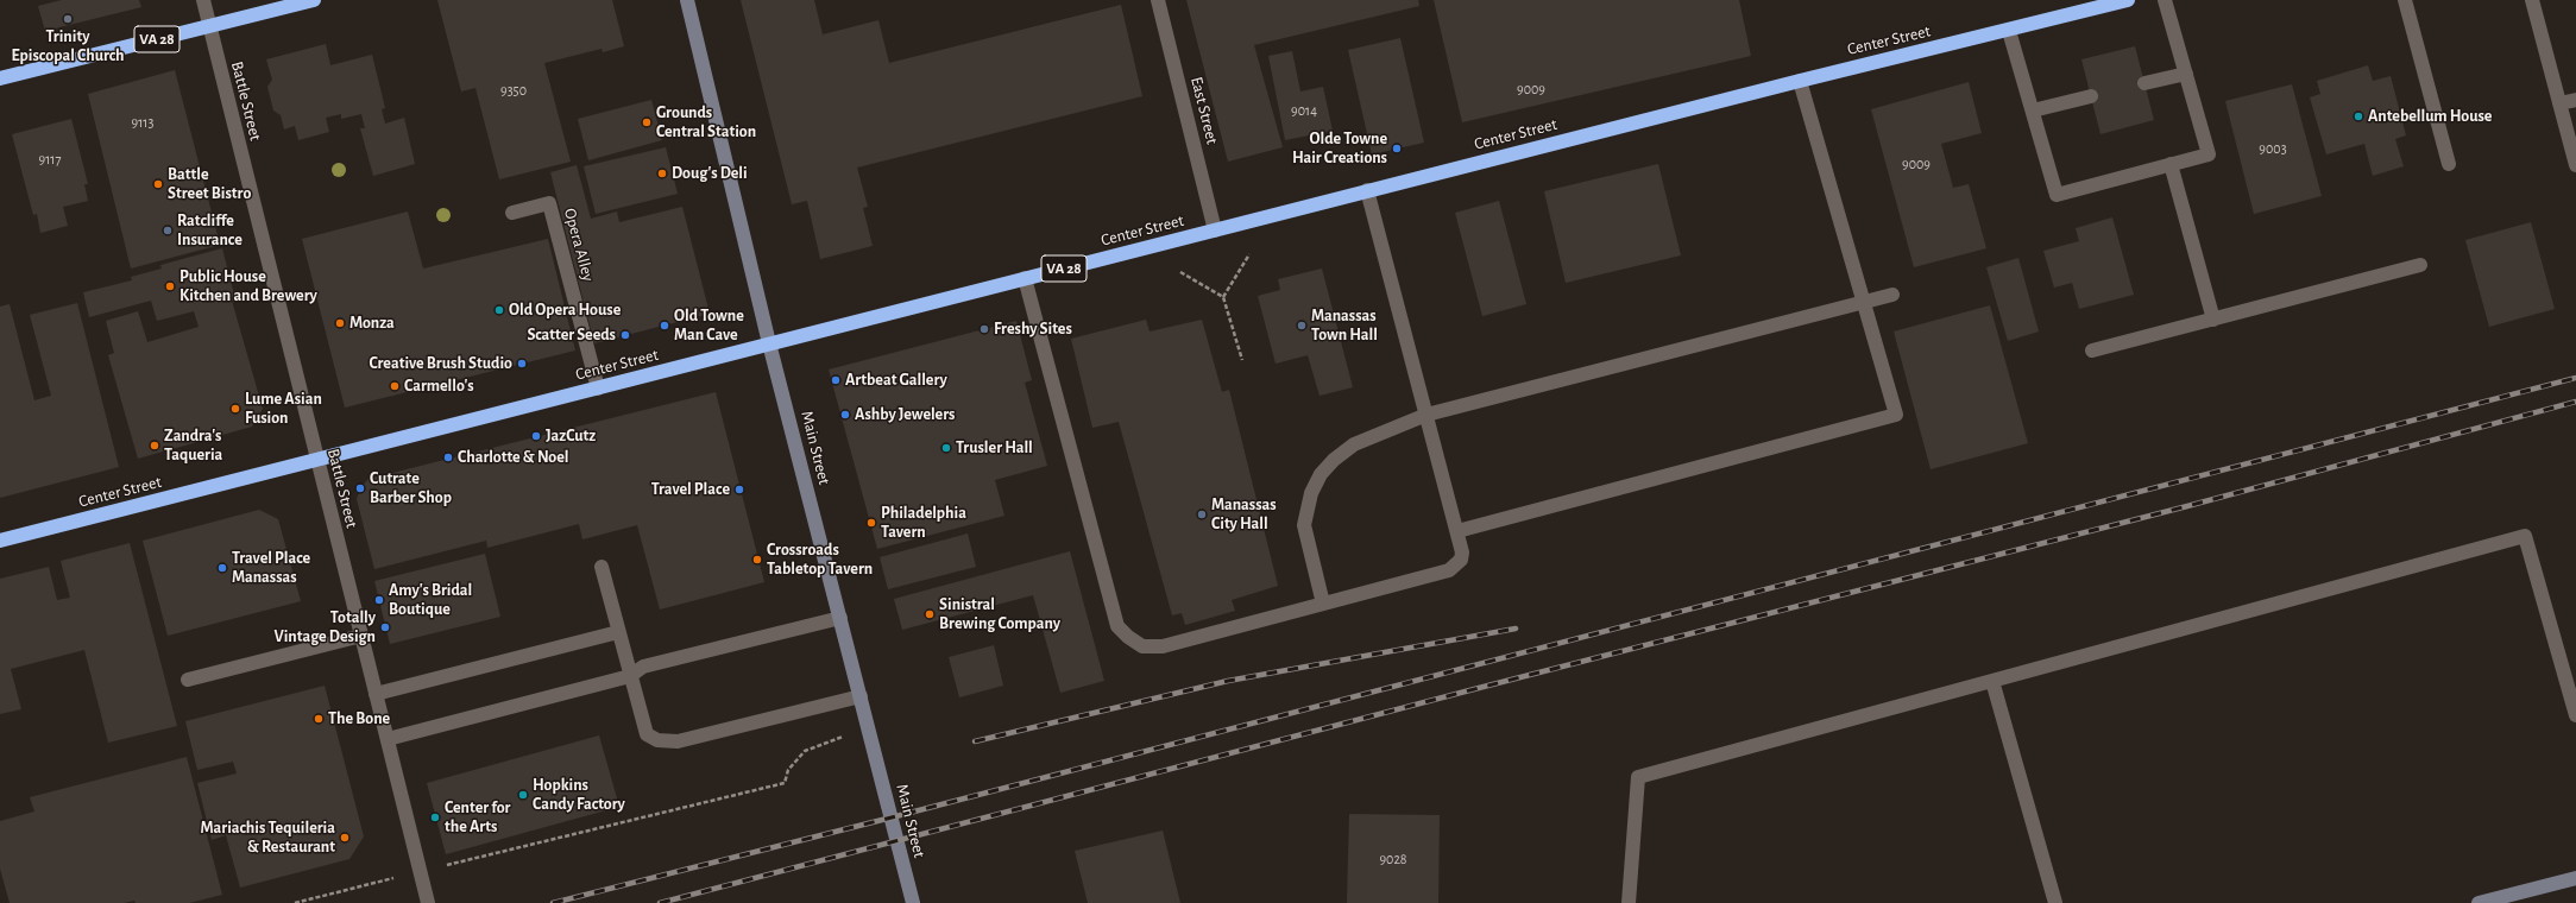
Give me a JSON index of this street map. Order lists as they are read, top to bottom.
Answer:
{
  "streets": {
    "highway": ["VA 28", "Center Street"],
    "street": [
      "Battle Street",
      "East Street",
      "Opera Alley",
      "Main Street"
    ]
  },
  "crossings": [
    ["VA 28", "Battle Street"],
    ["Center Street", "Battle Street"],
    ["Center Street", "East Street"],
    ["Center Street", "Opera Alley"],
    ["Center Street", "Main Street"]
  ],
  "places": [
    "Trinity Episcopal Church",
    "Antebellum House",
    "Grounds Central Station",
    "Olde Towne Hair Creations",
    "Doug's Deli",
    "Battle Street Bistro",
    "Ratcliffe Insurance",
    "Public House Kitchen and Brewery",
    "Old Opera House",
    "Monza",
    "Old Towne Man Cave",
    "Manassas Town Hall",
    "Freshy Sites",
    "Scatter Seeds",
    "Creative Brush Studio",
    "Artbeat Gallery",
    "Carmello's",
    "Lume Asian Fusion",
    "Ashby Jewelers",
    "JazCutz",
    "Zandra's Taqueria",
    "Trusler Hall",
    "Charlotte & Noel",
    "Cutrate Barber Shop",
    "Travel Place",
    "Manassas City Hall",
    "Philadelphia Tavern",
    "Crossroads Tabletop Tavern",
    "Travel Place Manassas",
    "Amy's Bridal Boutique",
    "Sinistral Brewing Company",
    "Totally Vintage Design",
    "The Bone",
    "Hopkins Candy Factory",
    "Center for the Arts",
    "Mariachis Tequileria & Restaurant"
  ],
  "house_numbers": [
    "9009",
    "9350",
    "9014",
    "9113",
    "9003",
    "9117",
    "9009",
    "9028"
  ]
}
